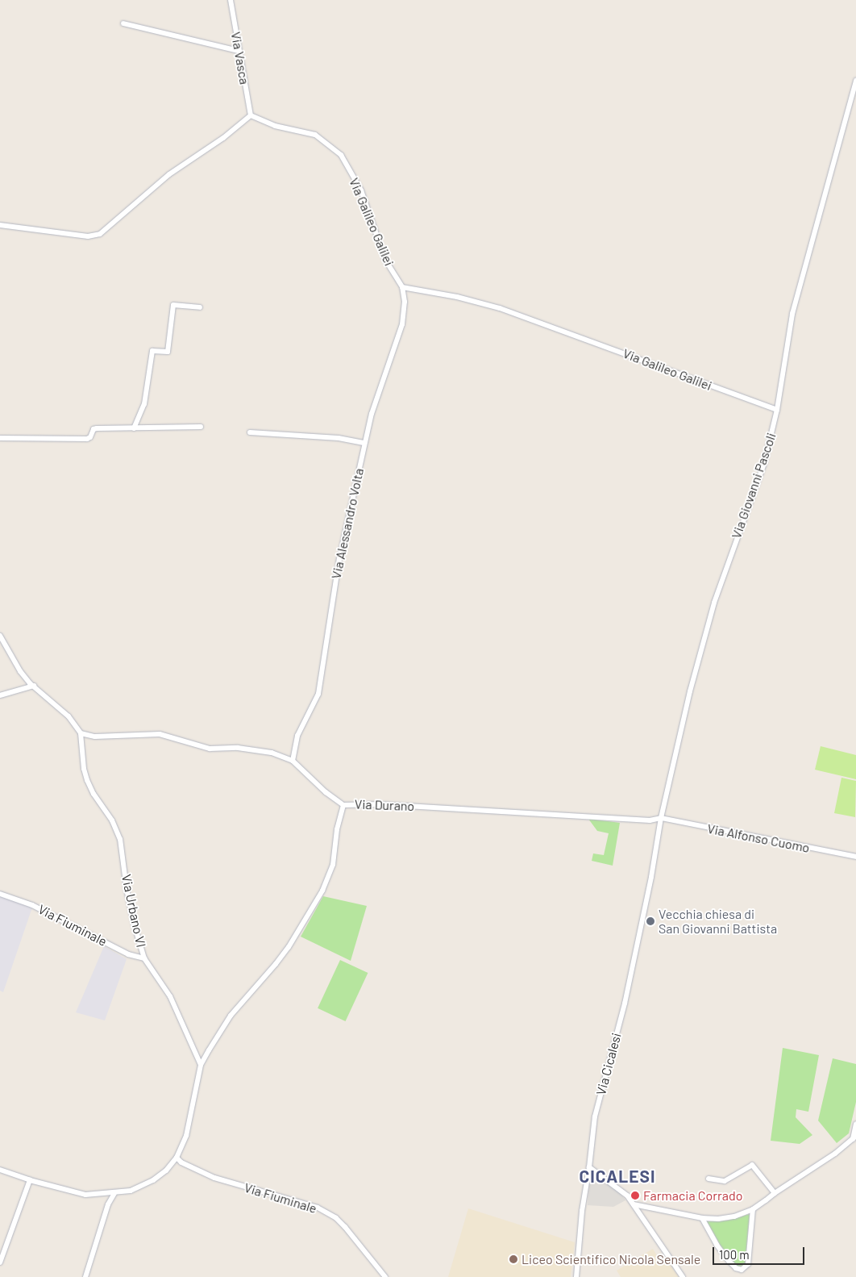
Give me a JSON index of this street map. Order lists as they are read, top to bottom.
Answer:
{
  "streets": {
    "street": [
      "Via Vasca",
      "Via Galileo Galilei",
      "Via Giovanni Pascoli",
      "Via Alessandro Volta",
      "Via Durano",
      "Via Alfonso Cuomo",
      "Via Urbano VI",
      "Via Fiuminale",
      "Via Cicalesi"
    ]
  },
  "crossings": [
    ["Via Vasca", "Via Galileo Galilei"],
    ["Via Galileo Galilei", "Via Giovanni Pascoli"],
    ["Via Galileo Galilei", "Via Alessandro Volta"],
    ["Via Giovanni Pascoli", "Via Durano"],
    ["Via Giovanni Pascoli", "Via Alfonso Cuomo"],
    ["Via Giovanni Pascoli", "Via Cicalesi"],
    ["Via Alessandro Volta", "Via Durano"],
    ["Via Durano", "Via Alfonso Cuomo"],
    ["Via Durano", "Via Urbano VI"],
    ["Via Durano", "Via Cicalesi"],
    ["Via Alfonso Cuomo", "Via Cicalesi"],
    ["Via Urbano VI", "Via Fiuminale"]
  ],
  "districts": ["CICALESI"],
  "places": ["Vecchia chiesa di San Giovanni Battista", "Farmacia Corrado", "Liceo Scientifico Nicola Sensale"],
  "scale_bar": "100 m"
}
